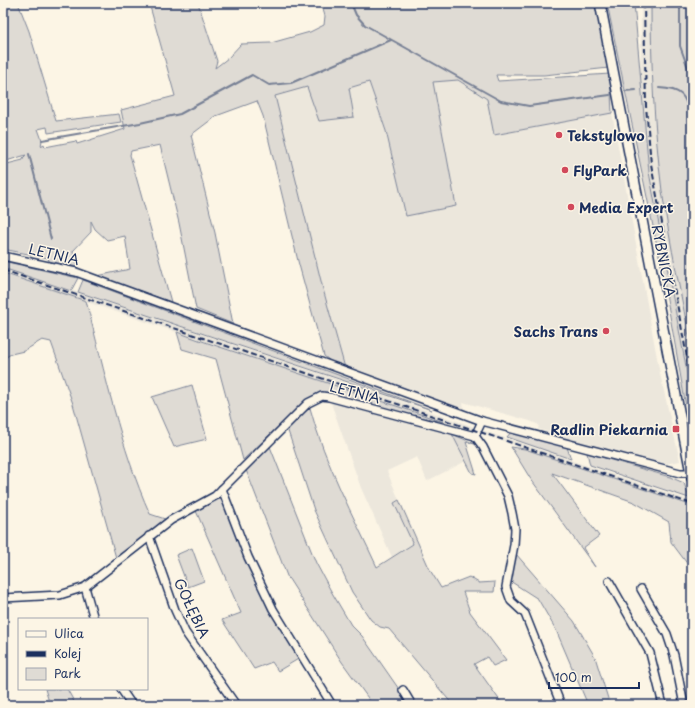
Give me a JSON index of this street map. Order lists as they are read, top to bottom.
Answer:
{
  "streets": {
    "main road": ["RYBNICKA"],
    "street": ["LETNIA", "GOŁĘBIA"]
  },
  "crossings": [
    ["LETNIA", "RYBNICKA"],
    ["LETNIA", "GOŁĘBIA"]
  ],
  "places": {
    "other": [
      "Tekstylowo",
      "FlyPark",
      "Media Expert",
      "Sachs Trans"
    ],
    "transit": ["Radlin Piekarnia"]
  },
  "legend": ["Ulica", "Kolej", "Park"],
  "scale_bar": "100 m"
}
